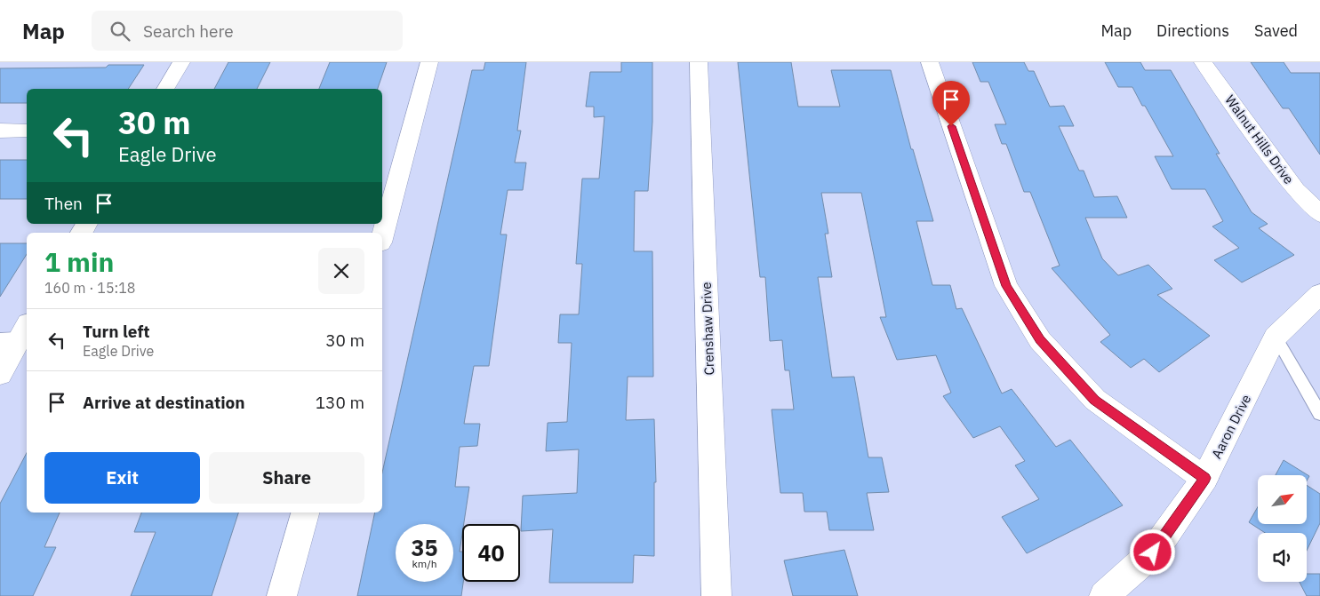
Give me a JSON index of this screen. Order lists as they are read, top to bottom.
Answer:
{
  "streets": {
    "street": ["Walnut Hills Drive", "Crenshaw Drive", "Aaron Drive"]
  },
  "north": "top right",
  "page": {
    "header": "Map",
    "search": "Search here",
    "nav": ["Map", "Directions", "Saved"],
    "turn": ["30 m", "Eagle Drive"],
    "then": "Then",
    "heading": ["1 min", "160 m · 15:18"],
    "list": [
      {
        "name": "Turn left",
        "note": "Eagle Drive",
        "value": "30 m"
      },
      {
        "name": "Arrive at destination",
        "value": "130 m"
      }
    ],
    "buttons": ["Exit", "Share"],
    "speed": "35 km/h",
    "limit": "40"
  }
}
